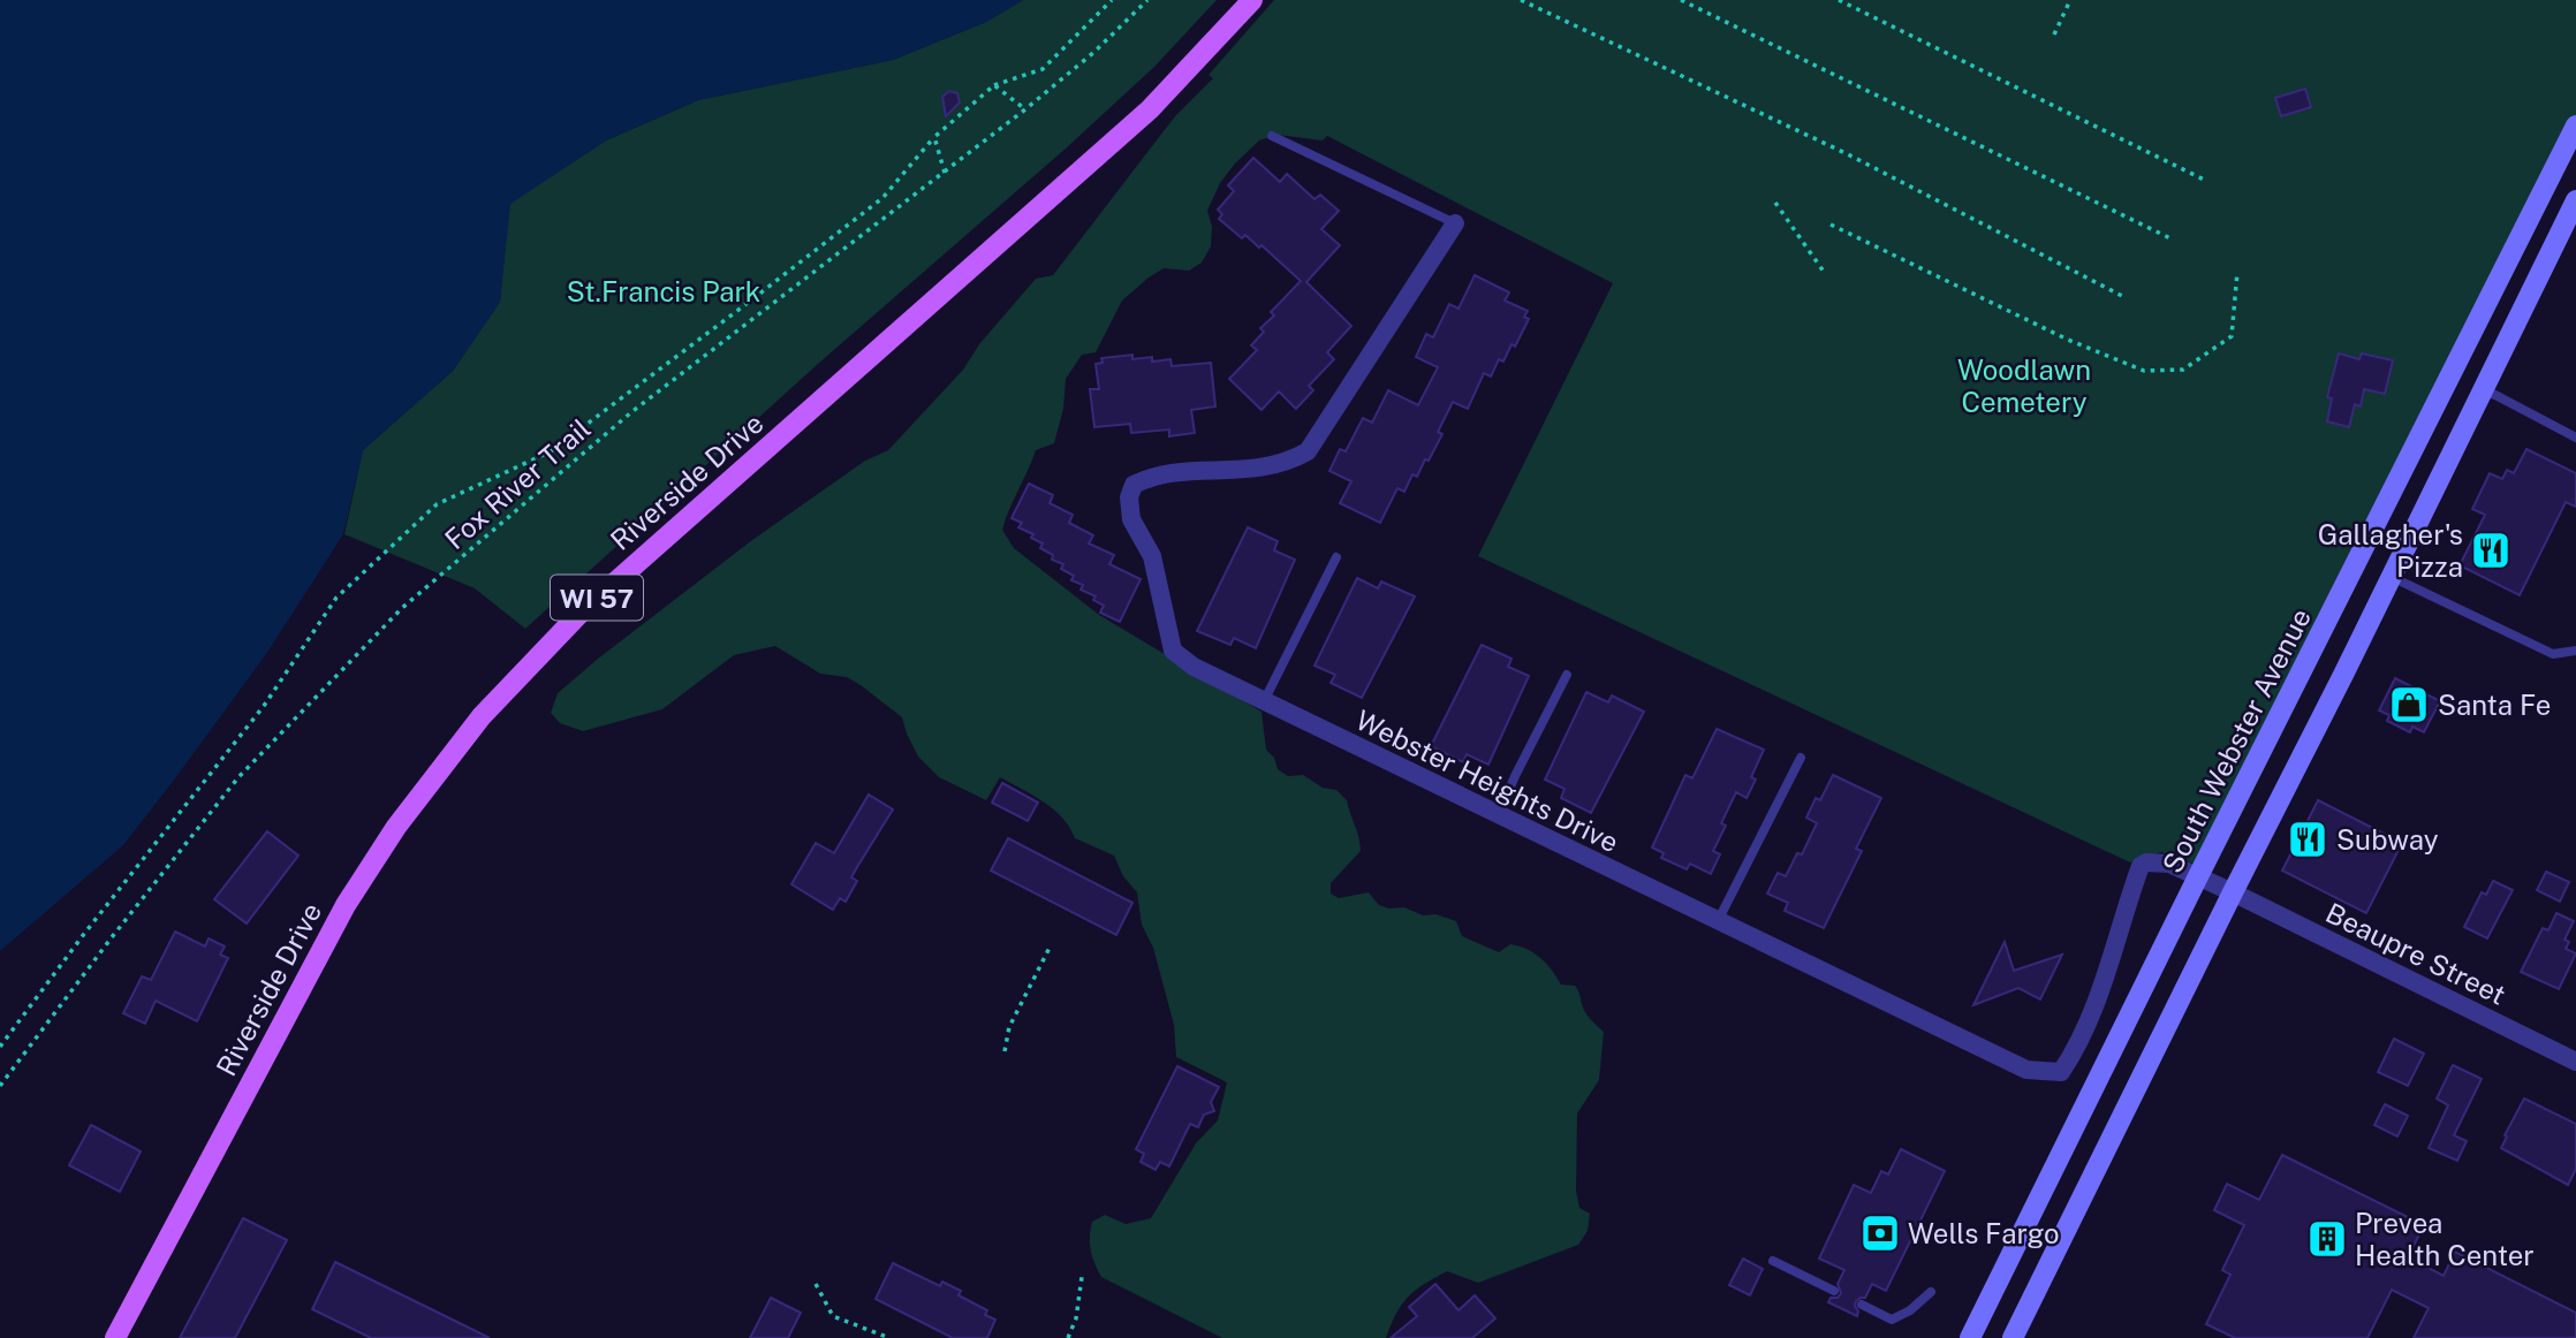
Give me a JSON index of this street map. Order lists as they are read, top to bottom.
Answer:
{
  "streets": {
    "main road": ["Riverside Drive", "WI 57", "South Webster Avenue"],
    "street": ["Webster Heights Drive", "Beaupre Street"],
    "path": ["Fox River Trail"]
  },
  "crossings": [
    ["South Webster Avenue", "Webster Heights Drive"],
    ["Webster Heights Drive", "Beaupre Street"]
  ],
  "parks": ["St.Francis Park", "Woodlawn Cemetery"],
  "places": {
    "restaurant": ["Gallagher's Pizza", "Subway"],
    "shop": ["Santa Fe"],
    "bank": ["Wells Fargo"],
    "building": ["Prevea Health Center"]
  }
}
